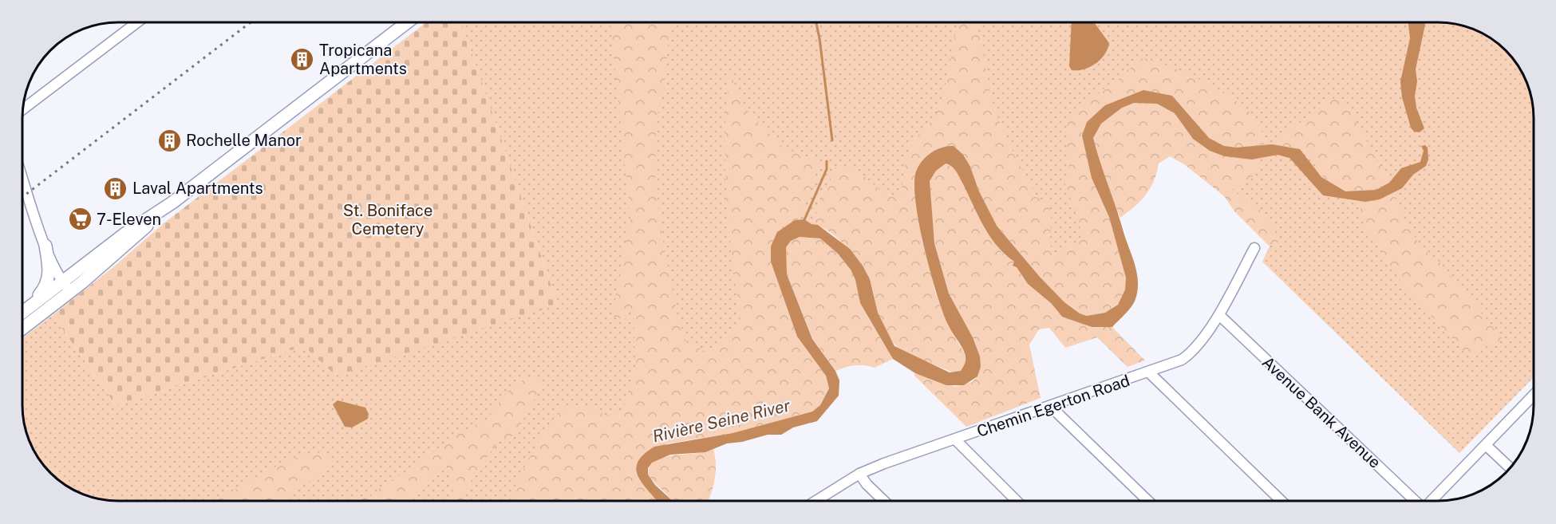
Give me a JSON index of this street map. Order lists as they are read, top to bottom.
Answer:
{
  "streets": {
    "street": ["Chemin Egerton Road", "Avenue Bank Avenue"]
  },
  "crossings": [
    ["Chemin Egerton Road", "Avenue Bank Avenue"]
  ],
  "water": ["Rivière Seine River"],
  "parks": ["St. Boniface Cemetery"],
  "places": {
    "building": ["Tropicana Apartments", "Rochelle Manor", "Laval Apartments"],
    "supermarket": ["7-Eleven"]
  }
}
